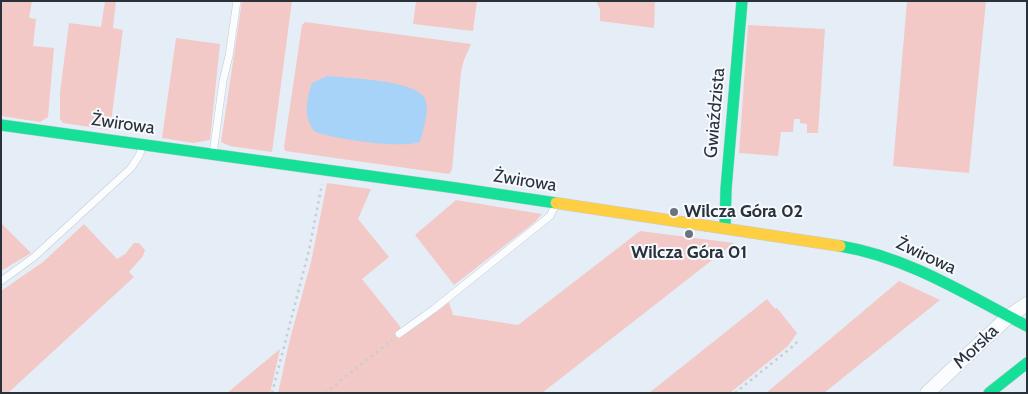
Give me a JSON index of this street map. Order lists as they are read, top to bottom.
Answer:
{
  "streets": {
    "main road": ["Gwiaździsta", "Żwirowa"],
    "street": ["Morska"]
  },
  "crossings": [
    ["Gwiaździsta", "Żwirowa"],
    ["Żwirowa", "Morska"]
  ],
  "places": ["Wilcza Góra 02", "Wilcza Góra 01"]
}
